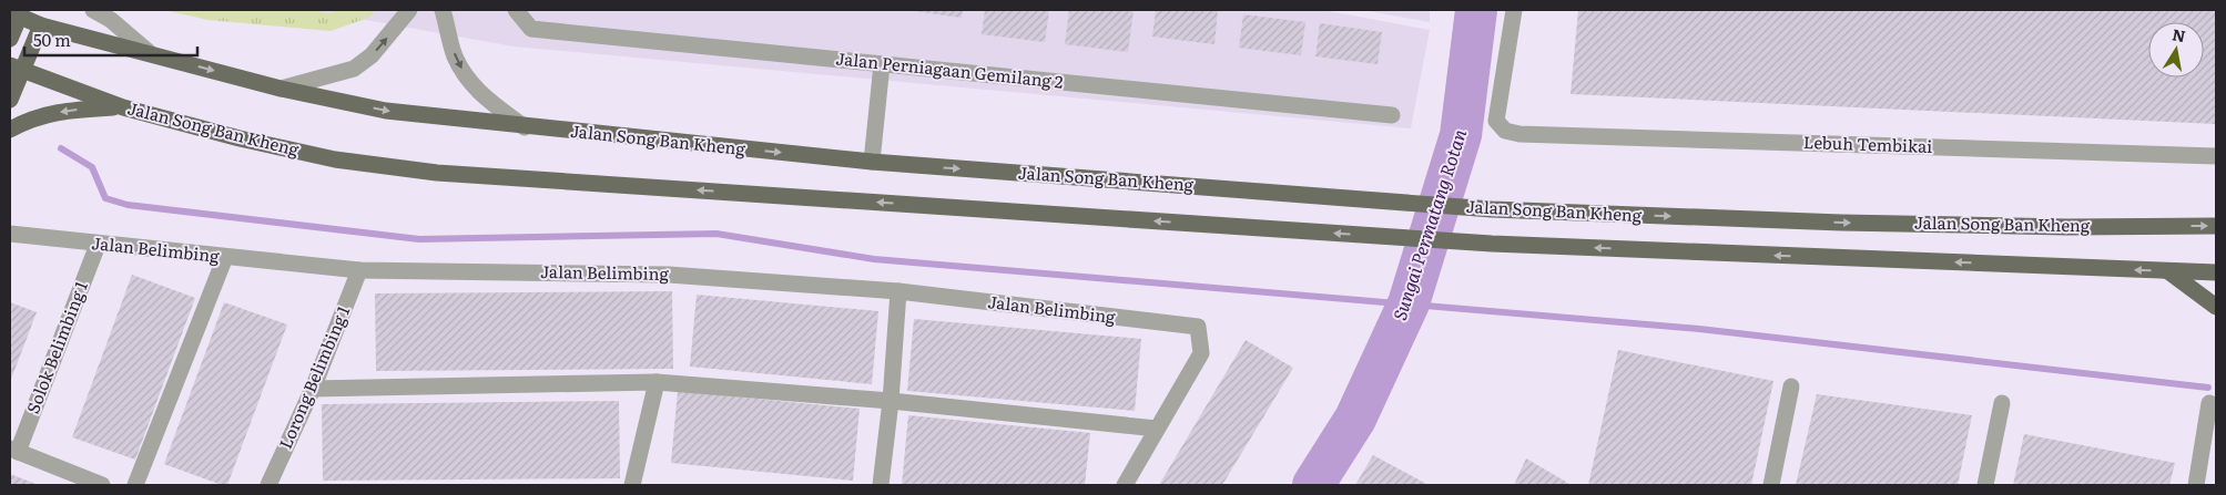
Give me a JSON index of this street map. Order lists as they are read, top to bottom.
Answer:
{
  "streets": {
    "main road": ["Jalan Song Ban Kheng"],
    "street": [
      "Jalan Perniagaan Gemilang 2",
      "Lebuh Tembikai",
      "Jalan Belimbing",
      "Solok Belimbing 1",
      "Lorong Belimbing 1"
    ]
  },
  "crossings": [
    ["Jalan Belimbing", "Solok Belimbing 1"],
    ["Jalan Belimbing", "Lorong Belimbing 1"]
  ],
  "water": ["Sungai Permatang Rotan"],
  "scale_bar": "50 m",
  "north": "top"
}
